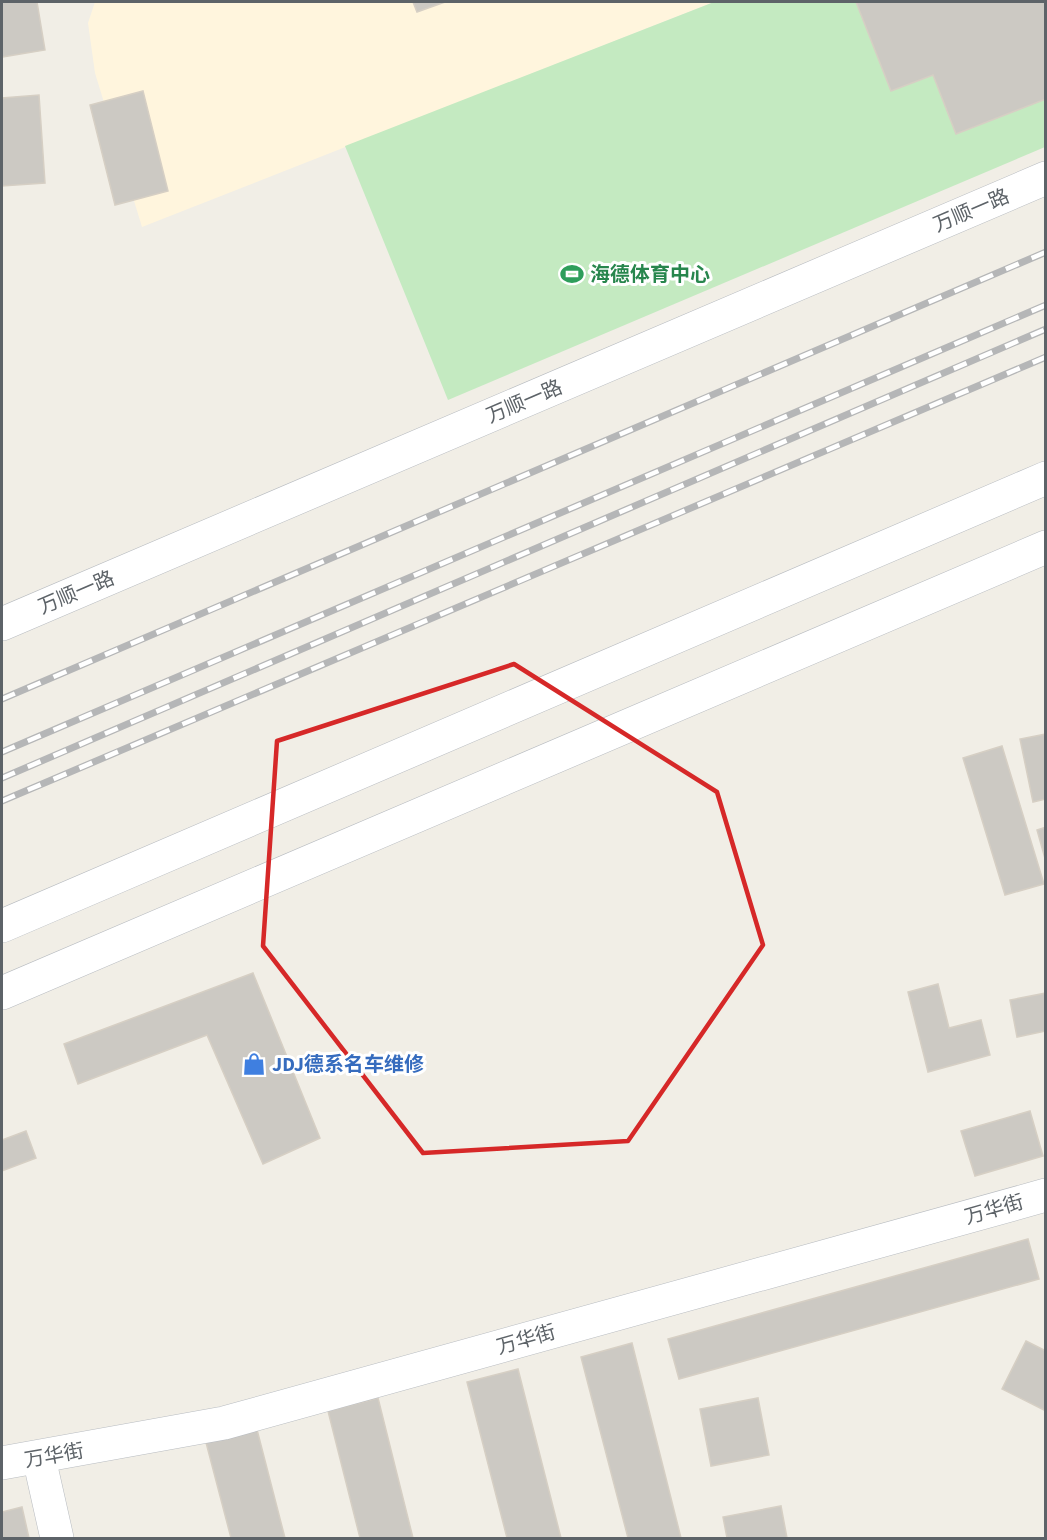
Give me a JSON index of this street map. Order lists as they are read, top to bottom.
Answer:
{
  "streets": {
    "street": ["万顺一路", "万华街"]
  },
  "places": {
    "sports": ["海德体育中心"],
    "shop": ["JDJ德系名车维修"]
  }
}
